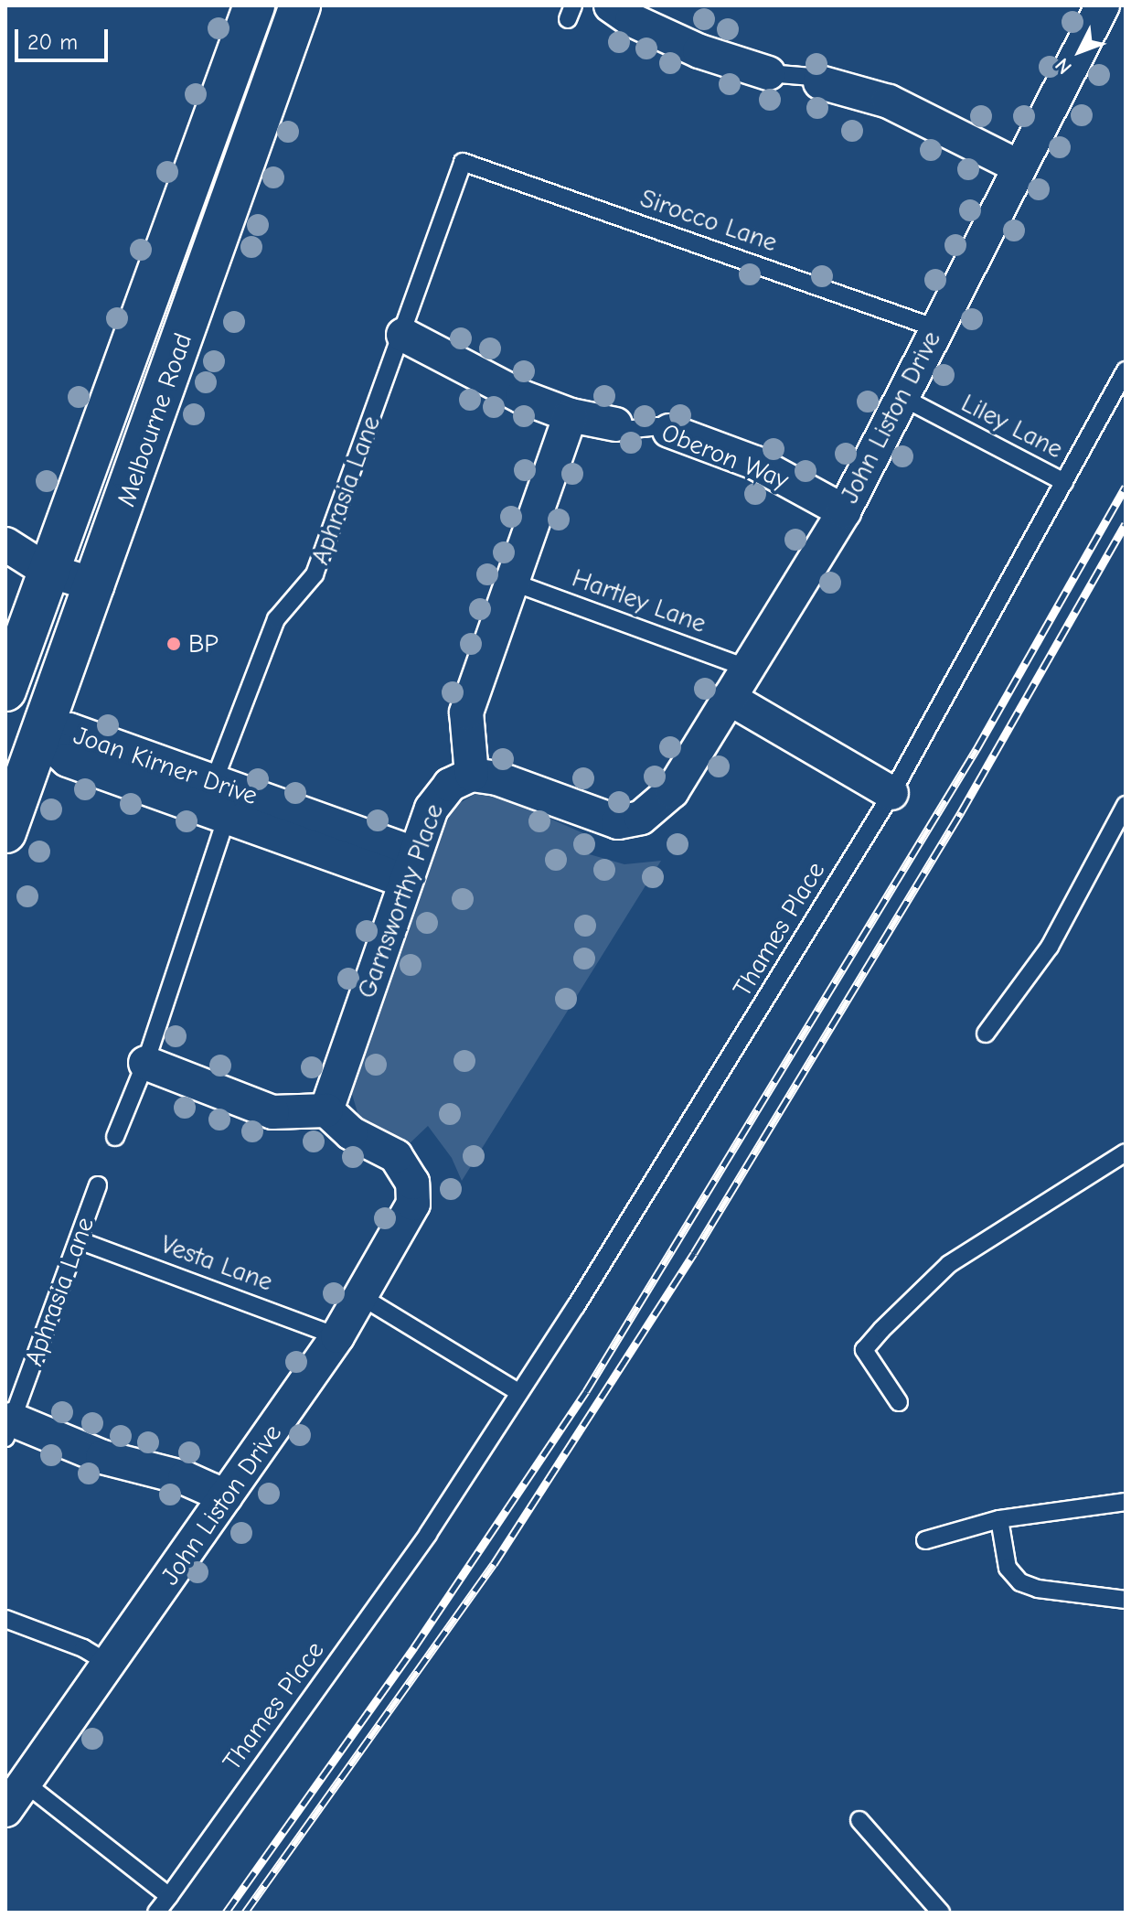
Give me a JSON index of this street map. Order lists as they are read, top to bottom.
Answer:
{
  "streets": {
    "main road": ["Melbourne Road"],
    "street": [
      "John Liston Drive",
      "Oberon Way",
      "Joan Kirner Drive",
      "Garnsworthy Place"
    ],
    "lane": [
      "Sirocco Lane",
      "Liley Lane",
      "Aphrasia Lane",
      "Hartley Lane",
      "Thames Place",
      "Vesta Lane"
    ]
  },
  "crossings": [
    ["Sirocco Lane", "John Liston Drive"],
    ["Sirocco Lane", "Aphrasia Lane"],
    ["John Liston Drive", "Liley Lane"],
    ["John Liston Drive", "Oberon Way"],
    ["John Liston Drive", "Hartley Lane"],
    ["John Liston Drive", "Garnsworthy Place"],
    ["John Liston Drive", "Vesta Lane"],
    ["Melbourne Road", "Joan Kirner Drive"],
    ["Liley Lane", "Thames Place"],
    ["Oberon Way", "Aphrasia Lane"],
    ["Aphrasia Lane", "Joan Kirner Drive"],
    ["Aphrasia Lane", "Vesta Lane"],
    ["Joan Kirner Drive", "Garnsworthy Place"]
  ],
  "places": ["BP"],
  "scale_bar": "20 m",
  "north": "bottom left"
}
